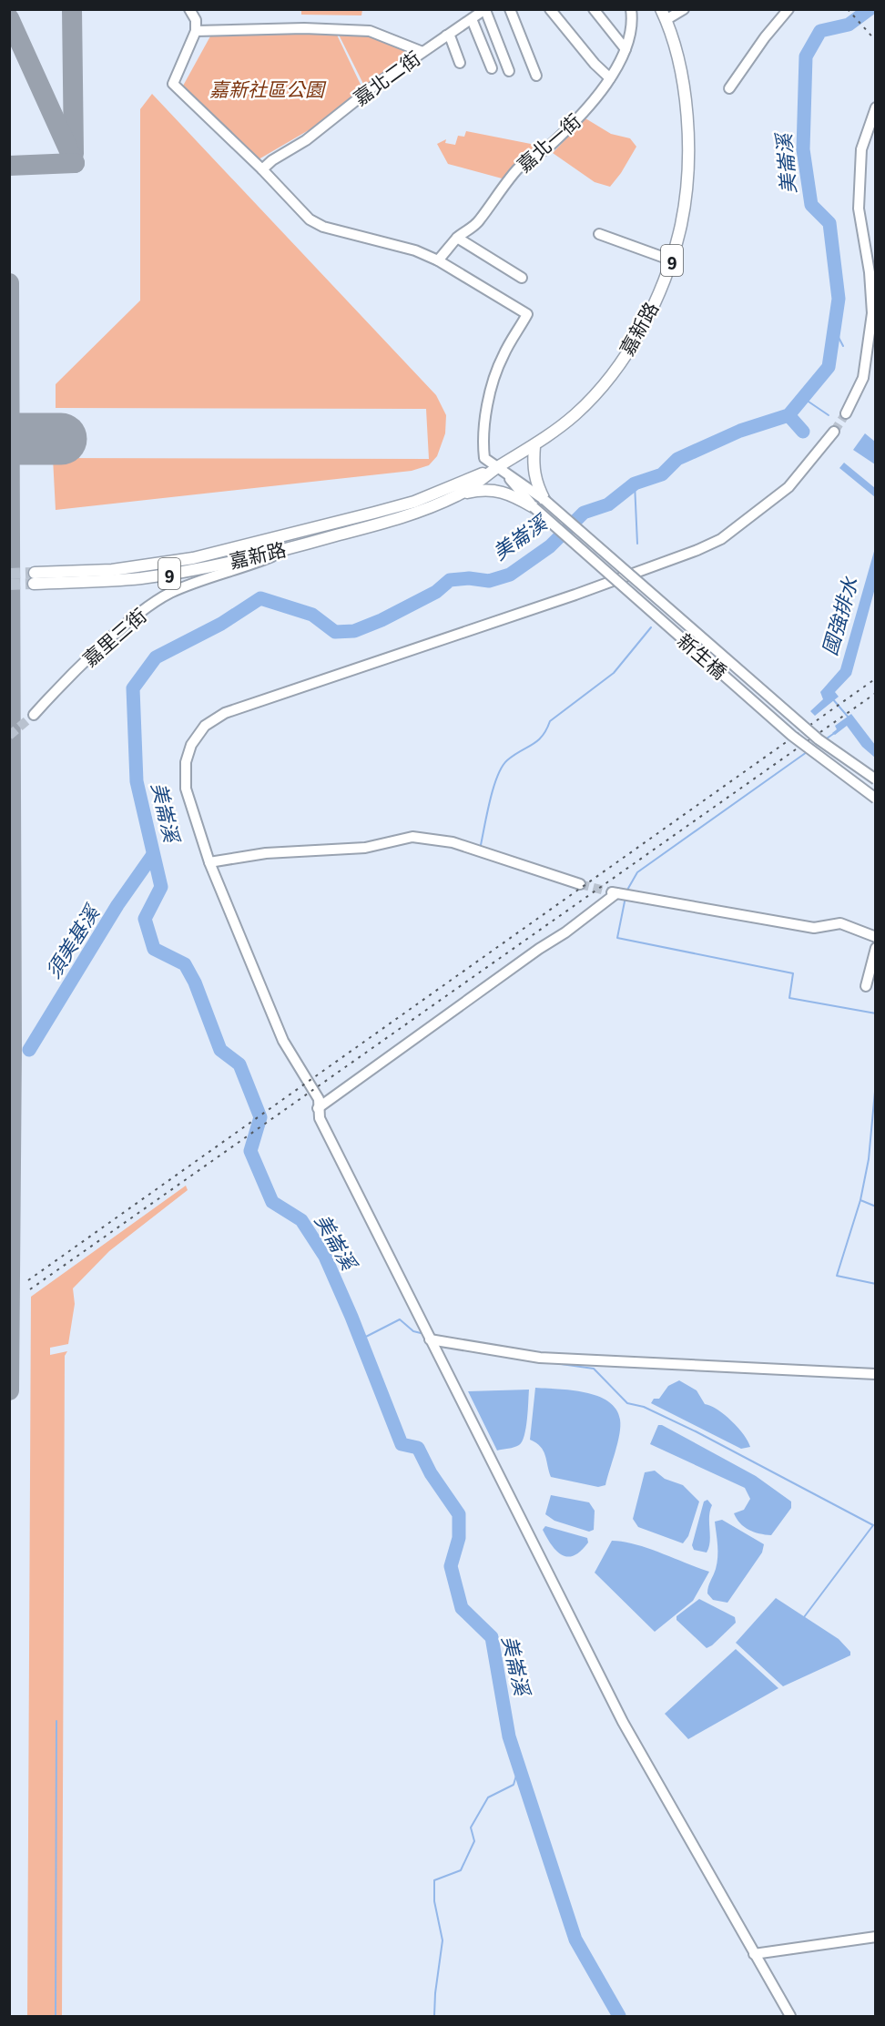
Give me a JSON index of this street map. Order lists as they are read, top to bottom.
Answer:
{
  "streets": {
    "main road": ["9", "嘉新路"],
    "street": [
      "嘉北二街",
      "嘉北一街",
      "嘉里三街",
      "新生橋"
    ]
  },
  "crossings": [
    ["嘉新路", "嘉里三街"],
    ["嘉新路", "新生橋"]
  ],
  "water": ["美崙溪", "國強排水", "須美基溪"],
  "parks": ["嘉新社區公園"]
}
